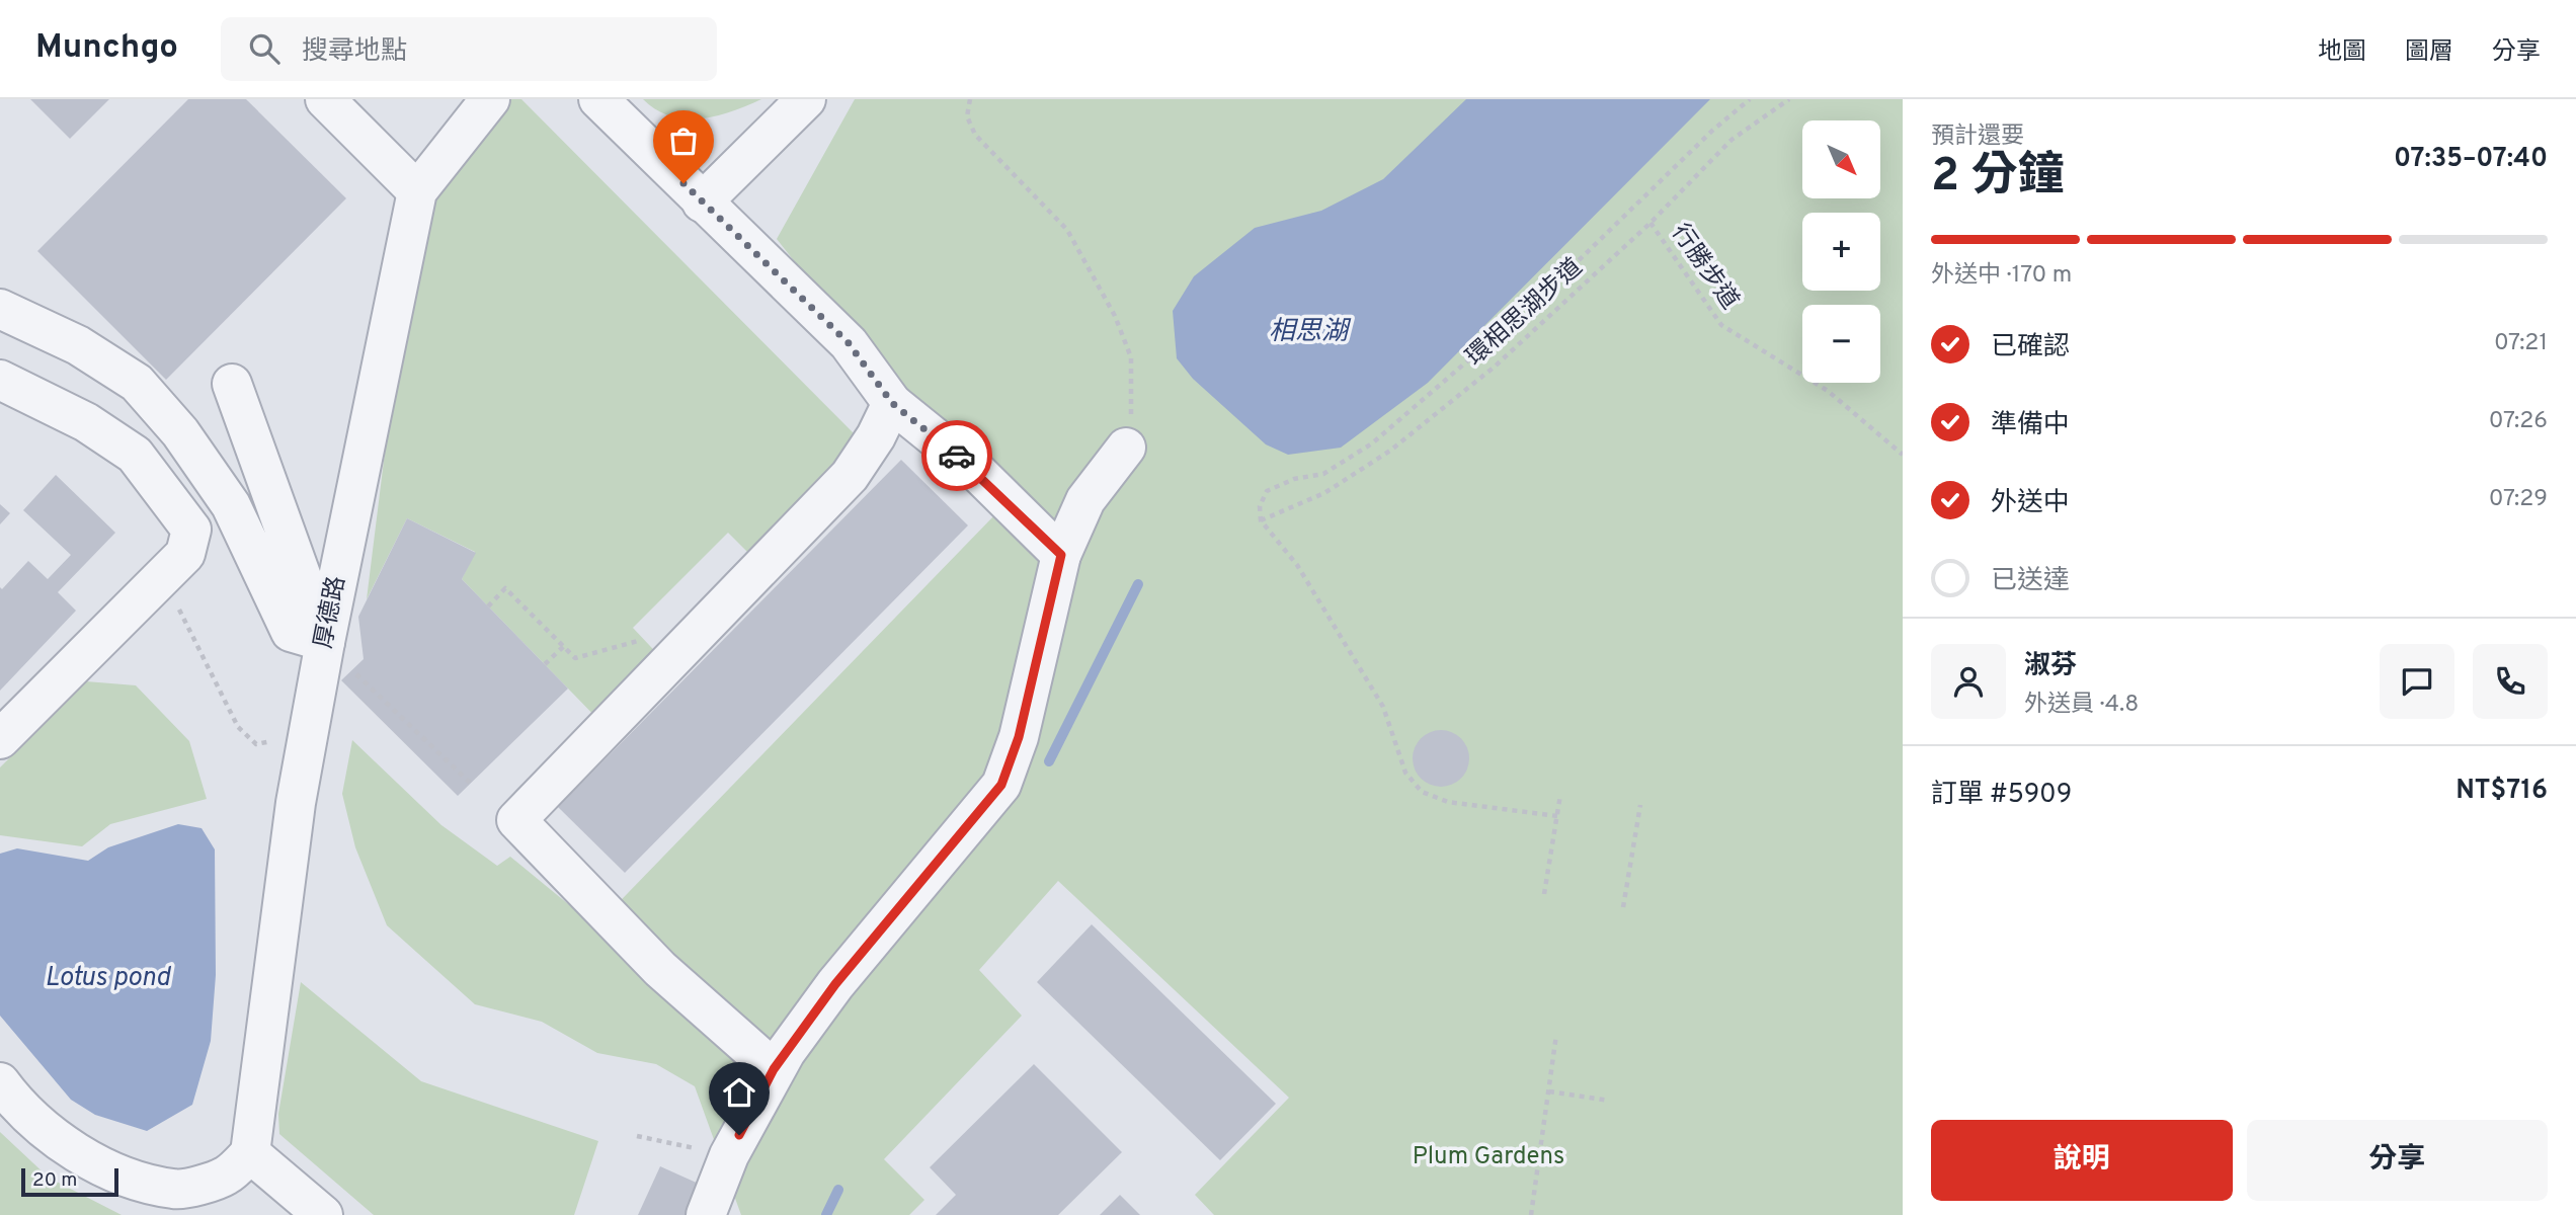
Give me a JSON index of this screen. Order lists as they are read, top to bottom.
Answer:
{
  "streets": {
    "lane": ["厚德路"],
    "path": ["行勝步道", "環相思湖步道"]
  },
  "crossings": [
    ["行勝步道", "環相思湖步道"]
  ],
  "water": ["相思湖", "Lotus pond"],
  "parks": ["Plum Gardens"],
  "scale_bar": "20 m",
  "north": "bottom right",
  "page": {
    "header": "Munchgo",
    "search": "搜尋地點",
    "nav": ["地圖", "圖層", "分享"],
    "heading": ["2 分鐘", "預計還要", "07:35–07:40"],
    "panel": [
      "淑芬",
      "外送員 · 4.8",
      "訂單 #5909",
      "NT$716"
    ],
    "map_buttons": ["+", "−"],
    "bar": "外送中 · 170 m",
    "list": [
      ["已確認", "07:21"],
      ["準備中", "07:26"],
      ["外送中", "07:29"],
      "已送達"
    ],
    "buttons": ["說明", "分享"],
    "scale": "20 m"
  }
}
